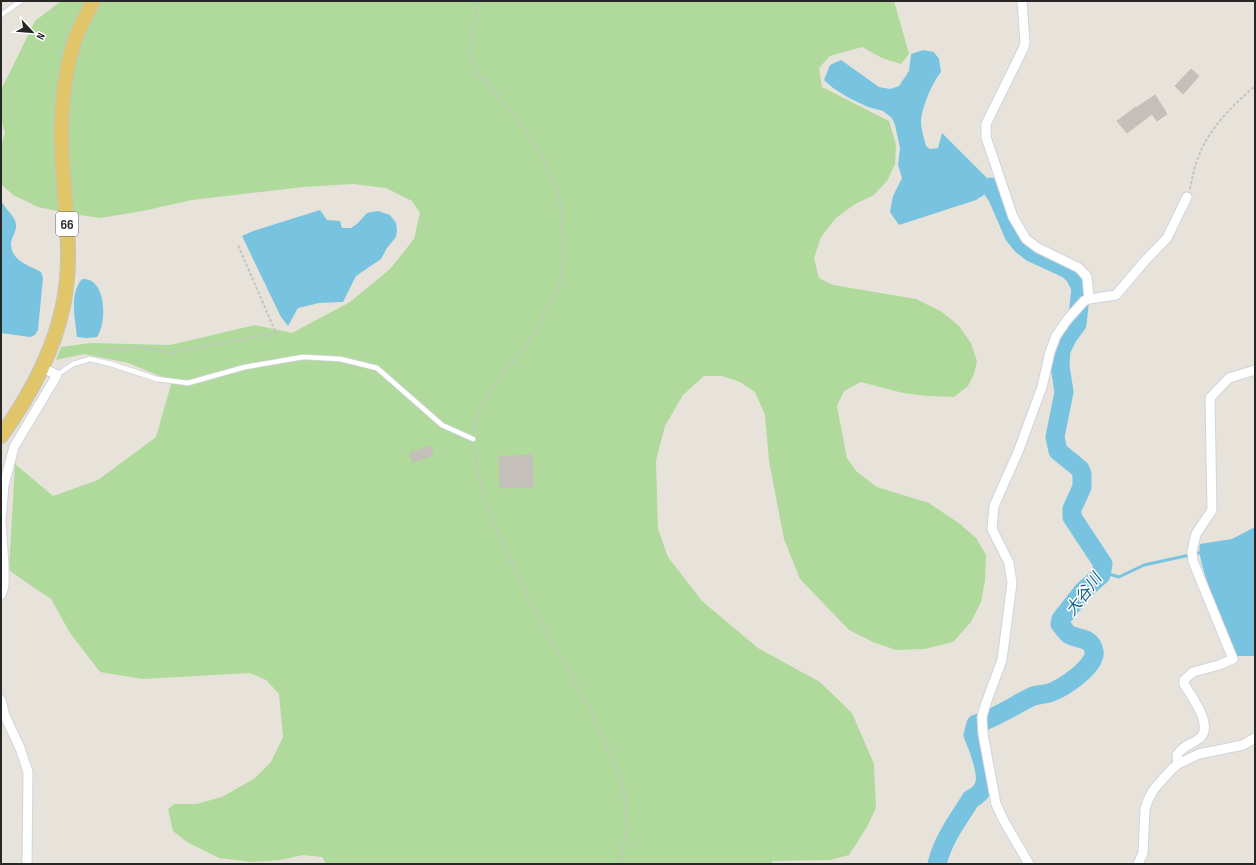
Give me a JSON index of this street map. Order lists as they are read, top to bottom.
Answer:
{
  "streets": {
    "main road": ["66"]
  },
  "water": ["大谷川"],
  "north": "bottom right"
}
